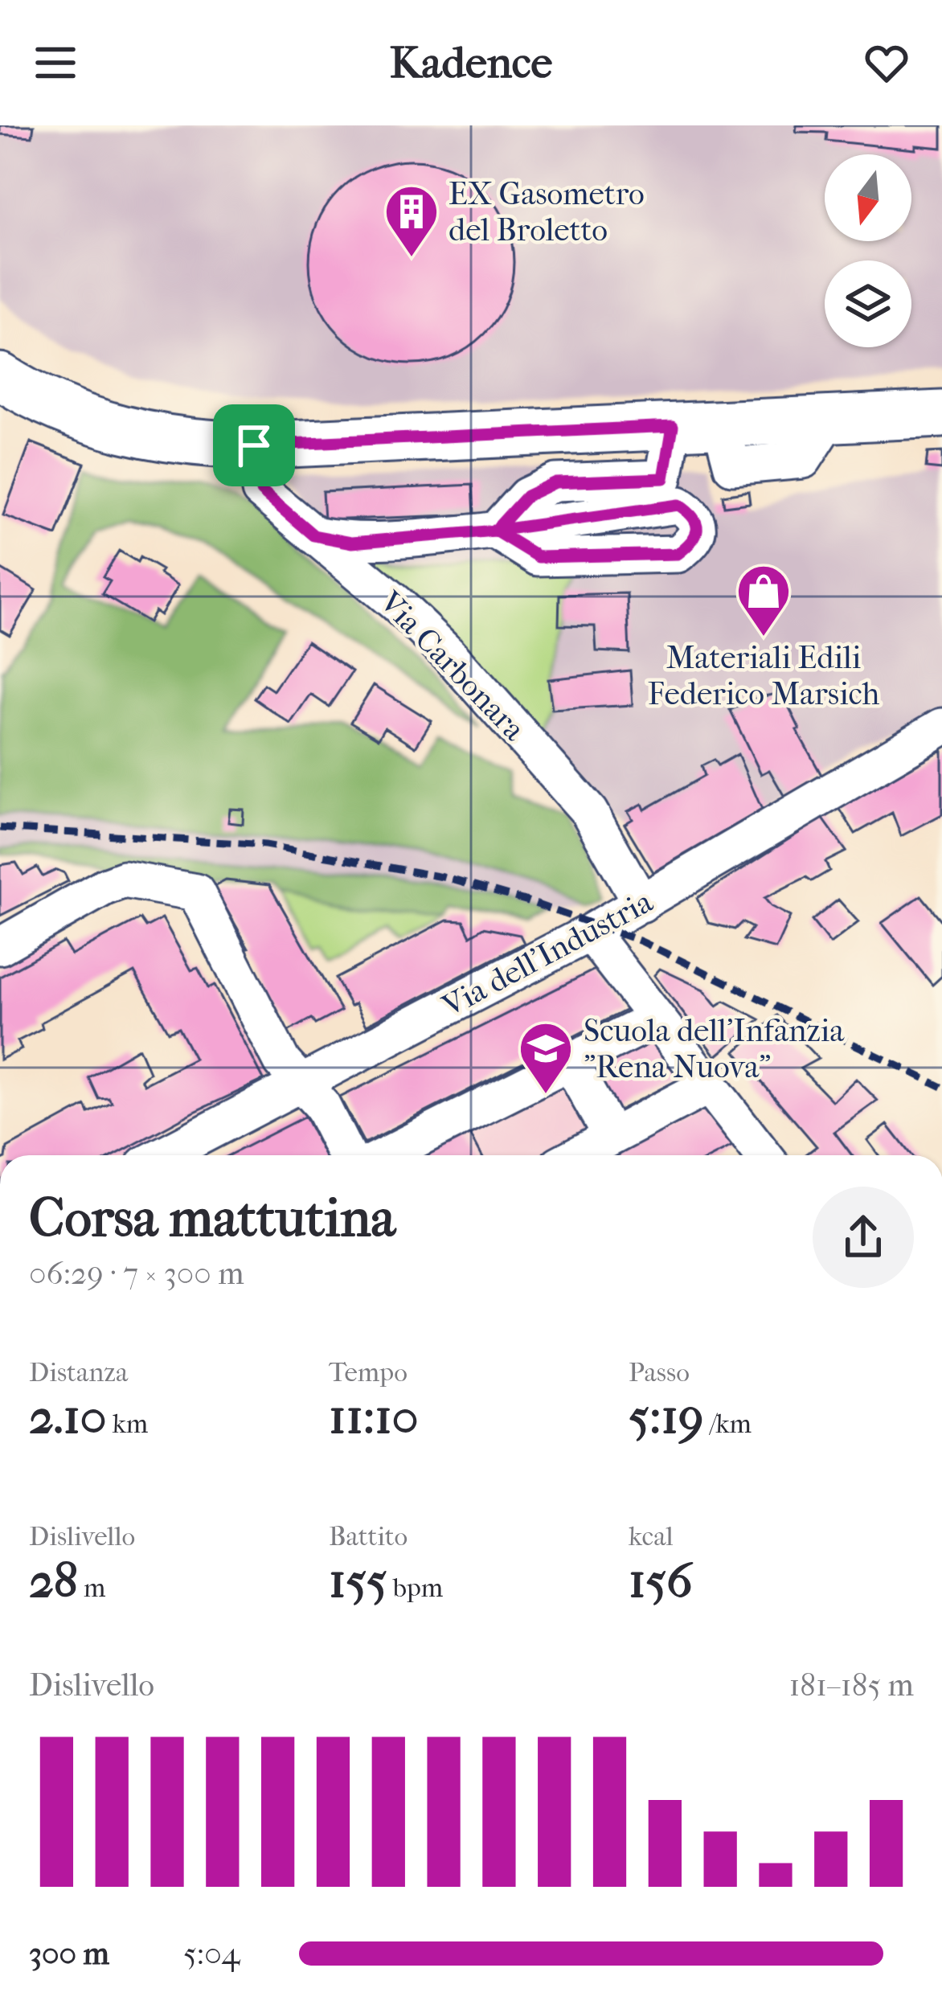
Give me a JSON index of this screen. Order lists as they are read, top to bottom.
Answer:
{
  "streets": {
    "street": ["Via Carbonara", "Via dell'Industria"]
  },
  "crossings": [
    ["Via Carbonara", "Via dell'Industria"]
  ],
  "places": {
    "building": ["EX Gasometro del Broletto"],
    "shop": ["Materiali Edili Federico Marsich"],
    "school or university": ["Scuola dell'Infanzia \"Rena Nuova\""]
  },
  "north": "bottom",
  "page": {
    "header": "Kadence",
    "heading": ["Corsa mattutina", "06:29 · 7 × 300 m"],
    "stats": [
      ["Distanza", "2.10 km"],
      ["Tempo", "11:10"],
      ["Passo", "5:19 /km"],
      ["Dislivello", "28 m"],
      ["Battito", "155 bpm"],
      ["kcal", "156"]
    ],
    "chart": ["Dislivello", "181–185 m"],
    "list": [
      {
        "name": "300 m",
        "note": "5:04"
      }
    ]
  }
}
